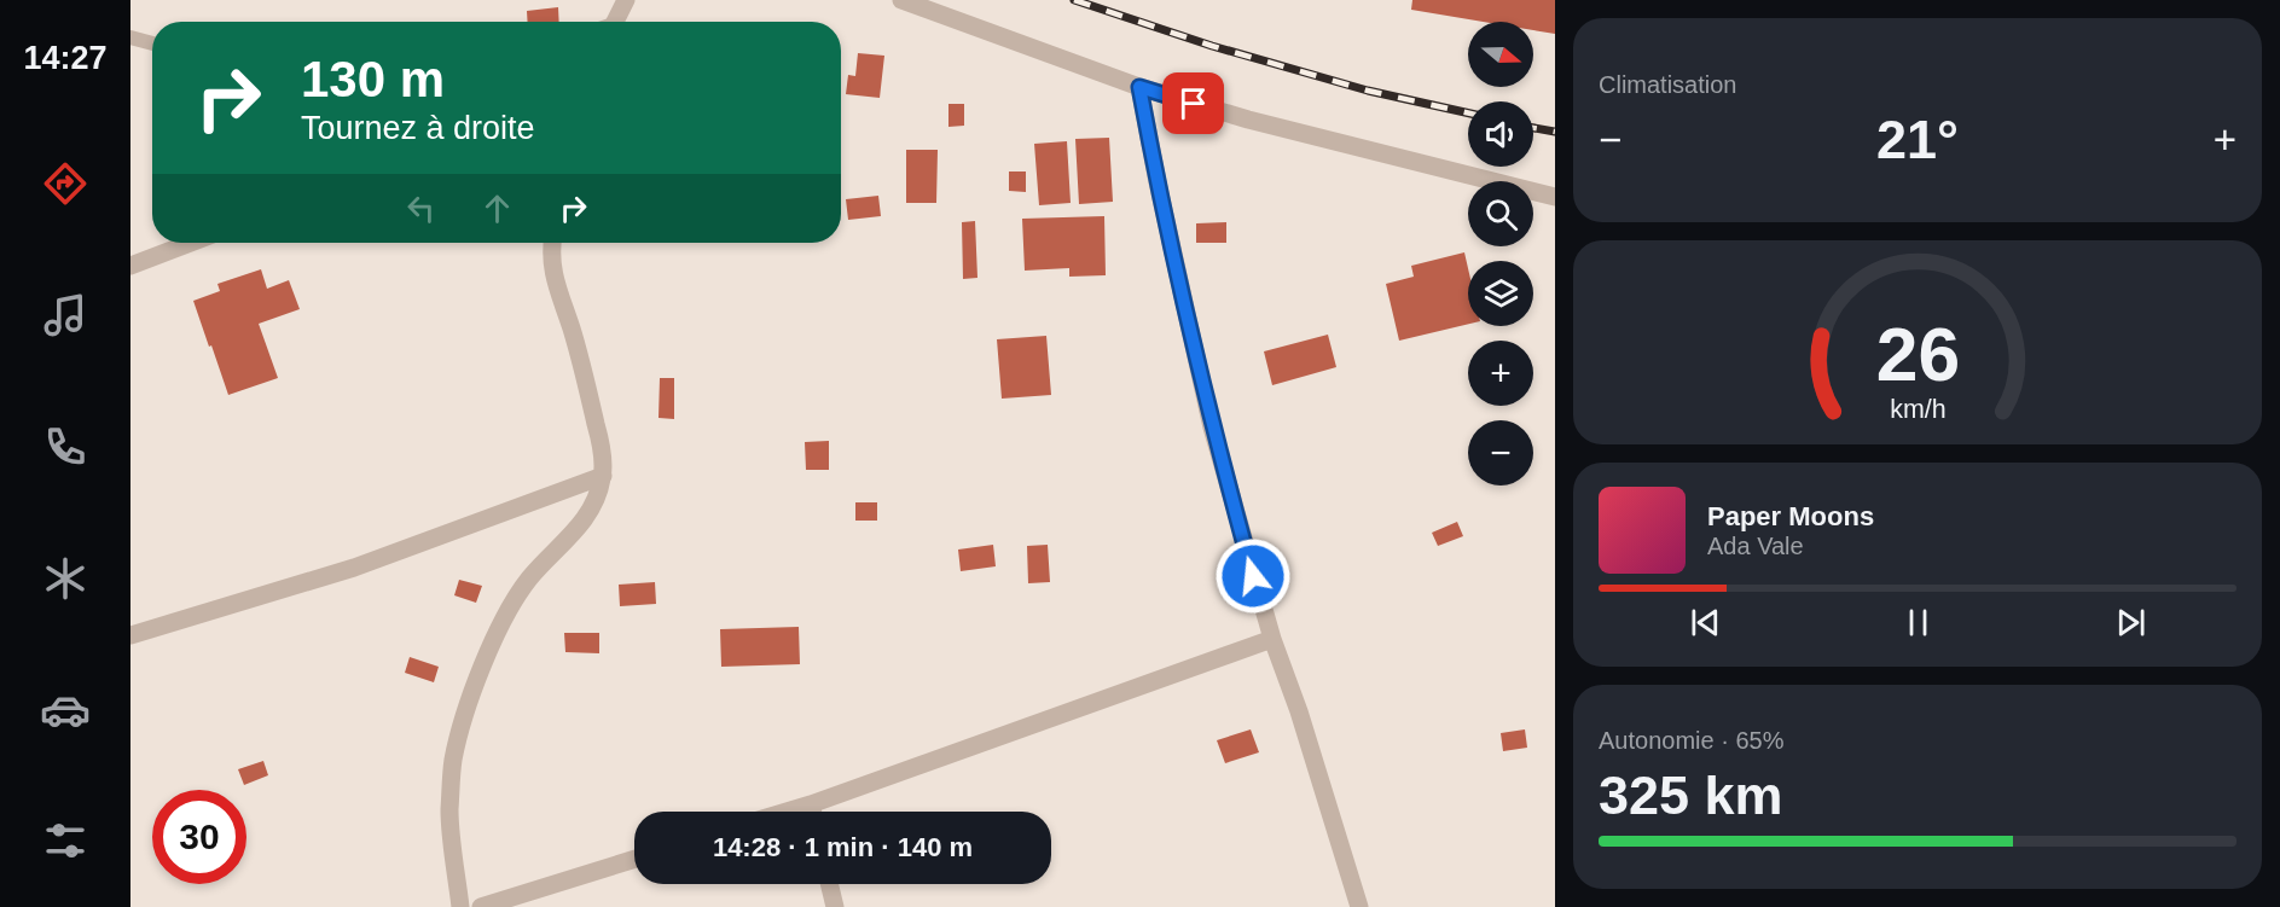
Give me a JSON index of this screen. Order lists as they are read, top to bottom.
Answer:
{
  "north": "right",
  "page": {
    "tabs": "14:27",
    "tile": [
      "Climatisation",
      ["Autonomie · 65%", "325 km"]
    ],
    "map_buttons": ["+", "−"],
    "turn": ["130 m", "Tournez à droite"],
    "heat": ["−", "21°", "+"],
    "song": ["Paper Moons", "Ada Vale"],
    "limit": "30",
    "trip": "14:28 · 1 min · 140 m",
    "gauge": ["26", "km/h"]
  }
}
